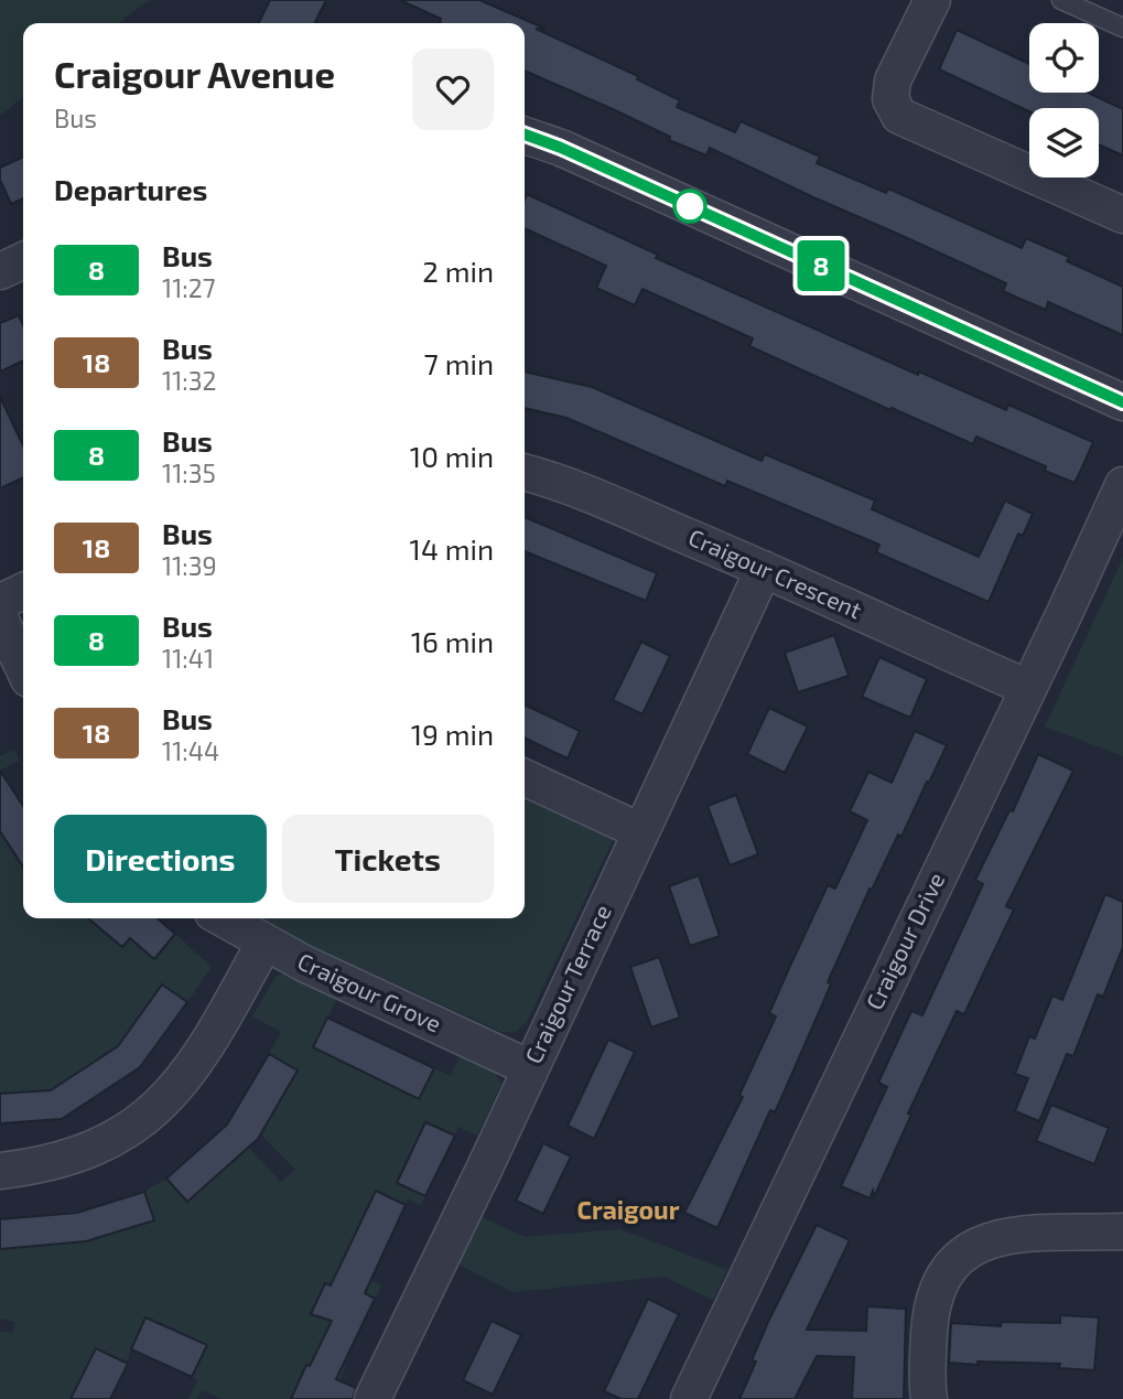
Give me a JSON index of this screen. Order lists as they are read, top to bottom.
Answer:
{
  "streets": {
    "street": [
      "Craigour Crescent",
      "Craigour Drive",
      "Craigour Terrace",
      "Craigour Grove"
    ]
  },
  "crossings": [
    ["Craigour Crescent", "Craigour Drive"],
    ["Craigour Crescent", "Craigour Terrace"],
    ["Craigour Terrace", "Craigour Grove"]
  ],
  "districts": ["Craigour"],
  "lines": ["bus line 8"],
  "page": {
    "on_map": "8",
    "heading": [
      ["Craigour Avenue", "Bus"],
      "Departures"
    ],
    "list": [
      {
        "mark": "8",
        "name": "Bus",
        "note": "11:27",
        "value": "2 min"
      },
      {
        "mark": "18",
        "name": "Bus",
        "note": "11:32",
        "value": "7 min"
      },
      {
        "mark": "8",
        "name": "Bus",
        "note": "11:35",
        "value": "10 min"
      },
      {
        "mark": "18",
        "name": "Bus",
        "note": "11:39",
        "value": "14 min"
      },
      {
        "mark": "8",
        "name": "Bus",
        "note": "11:41",
        "value": "16 min"
      },
      {
        "mark": "18",
        "name": "Bus",
        "note": "11:44",
        "value": "19 min"
      }
    ],
    "buttons": ["Directions", "Tickets"]
  }
}
